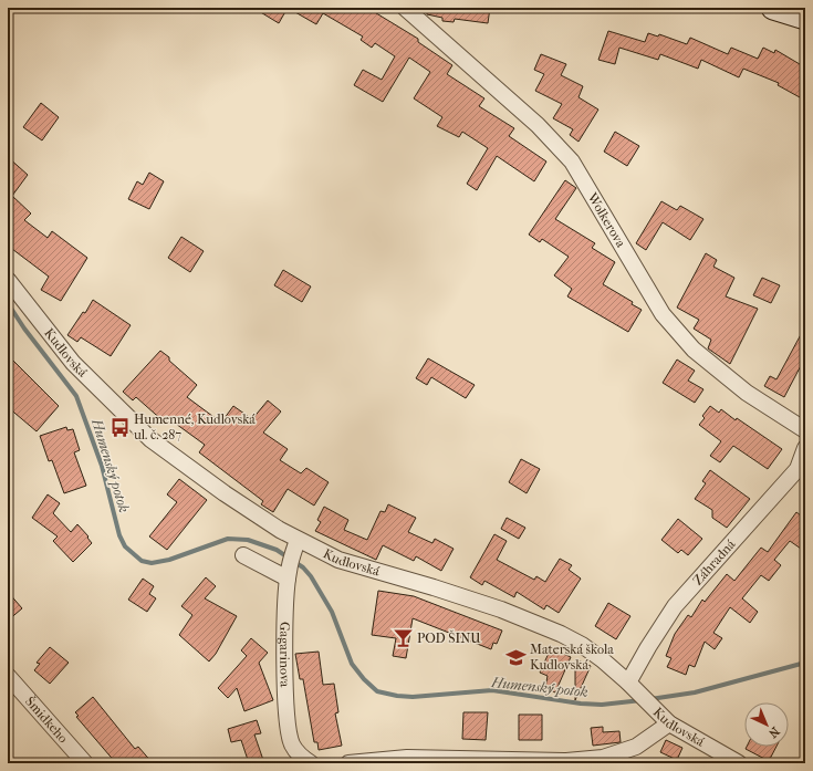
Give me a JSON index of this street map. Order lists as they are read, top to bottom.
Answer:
{
  "streets": {
    "street": [
      "Wolkerova",
      "Kudlovská",
      "Záhradná",
      "Gagarinova",
      "Šmidkeho"
    ]
  },
  "crossings": [
    ["Kudlovská", "Záhradná"],
    ["Kudlovská", "Gagarinova"]
  ],
  "water": ["Humenský potok"],
  "places": {
    "bus stop": ["Humenné, Kudlovská ul. č. 287"],
    "bar": ["POD ŠINU"],
    "school or university": ["Materská škola Kudlovská"]
  },
  "north": "bottom right"
}
